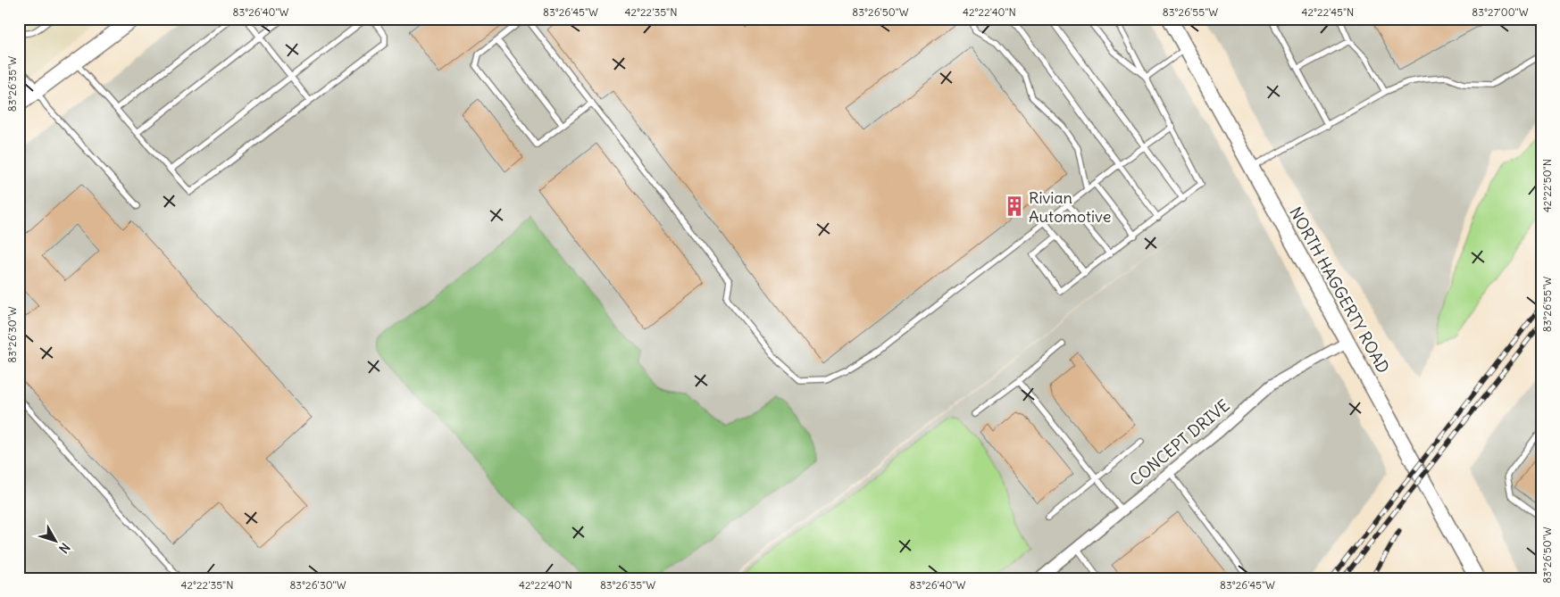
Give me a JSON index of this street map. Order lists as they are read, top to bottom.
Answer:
{
  "streets": {
    "street": ["NORTH HAGGERTY ROAD", "CONCEPT DRIVE"]
  },
  "crossings": [
    ["NORTH HAGGERTY ROAD", "CONCEPT DRIVE"]
  ],
  "places": {
    "building": ["Rivian Automotive"]
  },
  "north": "bottom right",
  "coordinates": [
    "83°26'40\"W",
    "83°26'45\"W",
    "42°22'35\"N",
    "83°26'50\"W",
    "42°22'40\"N",
    "83°26'55\"W",
    "42°22'45\"N",
    "83°27'00\"W",
    "83°26'35\"W",
    "42°22'50\"N",
    "83°26'30\"W"
  ]
}
